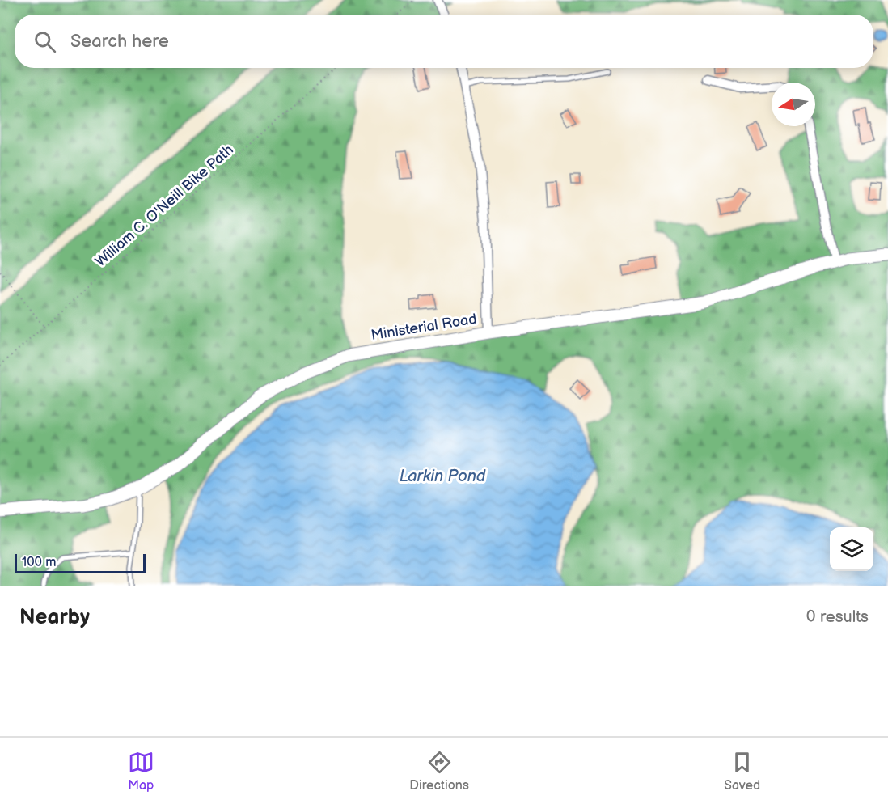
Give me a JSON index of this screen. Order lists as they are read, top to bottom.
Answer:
{
  "streets": {
    "main road": ["Ministerial Road"],
    "path": ["William C. O'Neill Bike Path"]
  },
  "water": ["Larkin Pond"],
  "scale_bar": "100 m",
  "north": "left",
  "page": {
    "search": "Search here",
    "scale": "100 m",
    "heading": ["Nearby", "0 results"],
    "nav": ["Map", "Directions", "Saved"]
  }
}
